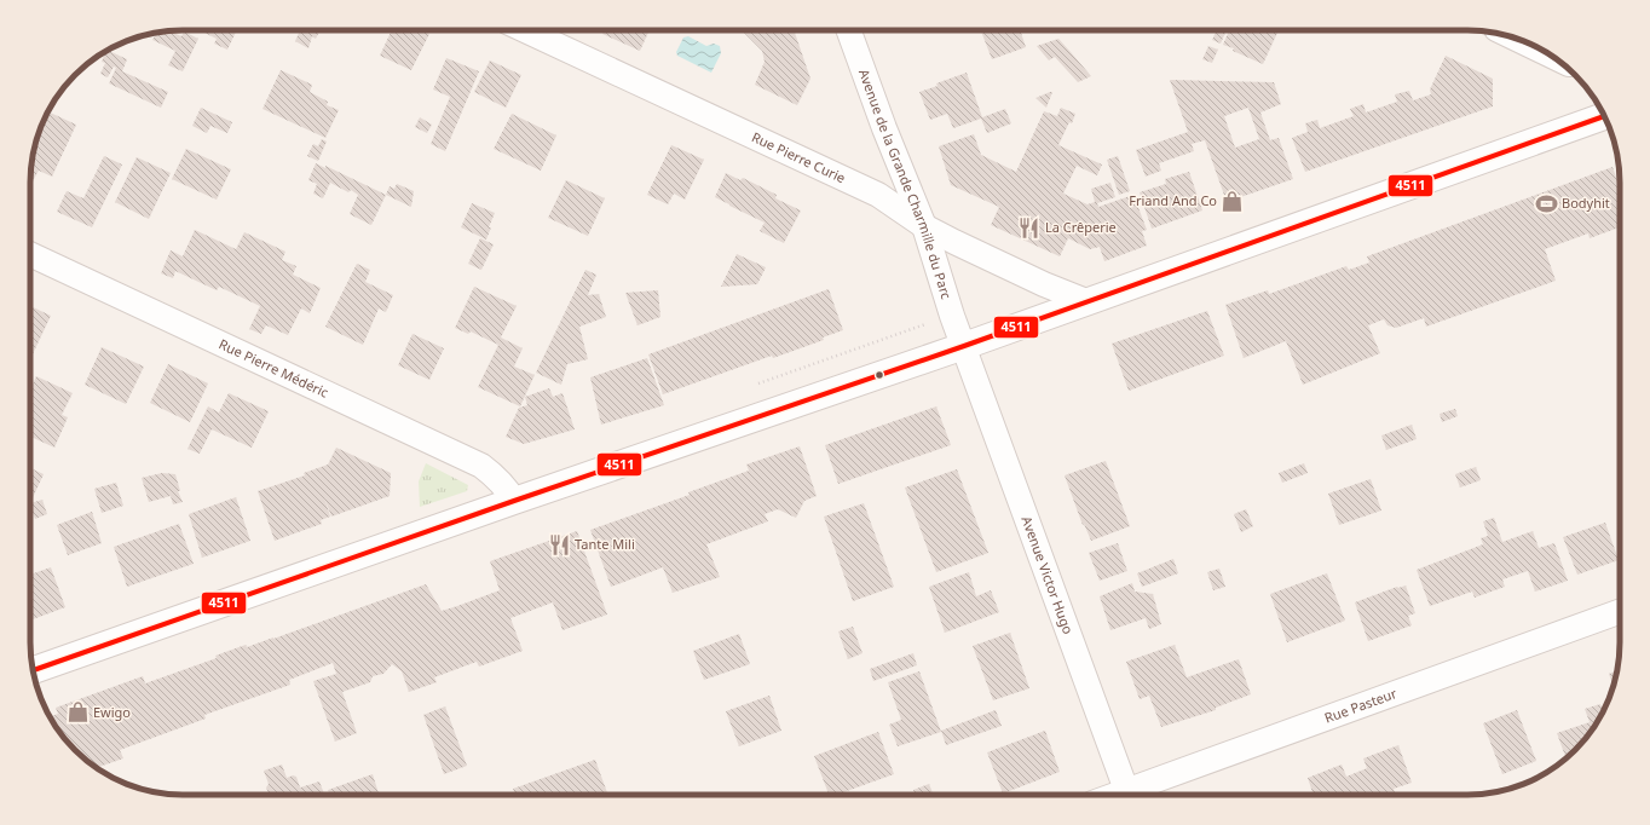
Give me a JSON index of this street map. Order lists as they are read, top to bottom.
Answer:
{
  "streets": {
    "street": [
      "Rue Pierre Curie",
      "Avenue de la Grande Charmille du Parc",
      "Rue Pierre Médéric",
      "Avenue Victor Hugo",
      "Rue Pasteur"
    ]
  },
  "crossings": [
    ["Rue Pierre Curie", "Avenue de la Grande Charmille du Parc"],
    ["Avenue de la Grande Charmille du Parc", "Avenue Victor Hugo"]
  ],
  "places": {
    "shop": ["Friand And Co", "Ewigo"],
    "sports": ["Bodyhit"],
    "restaurant": ["La Crêperie", "Tante Mili"]
  },
  "lines": ["transit line 4511"]
}
